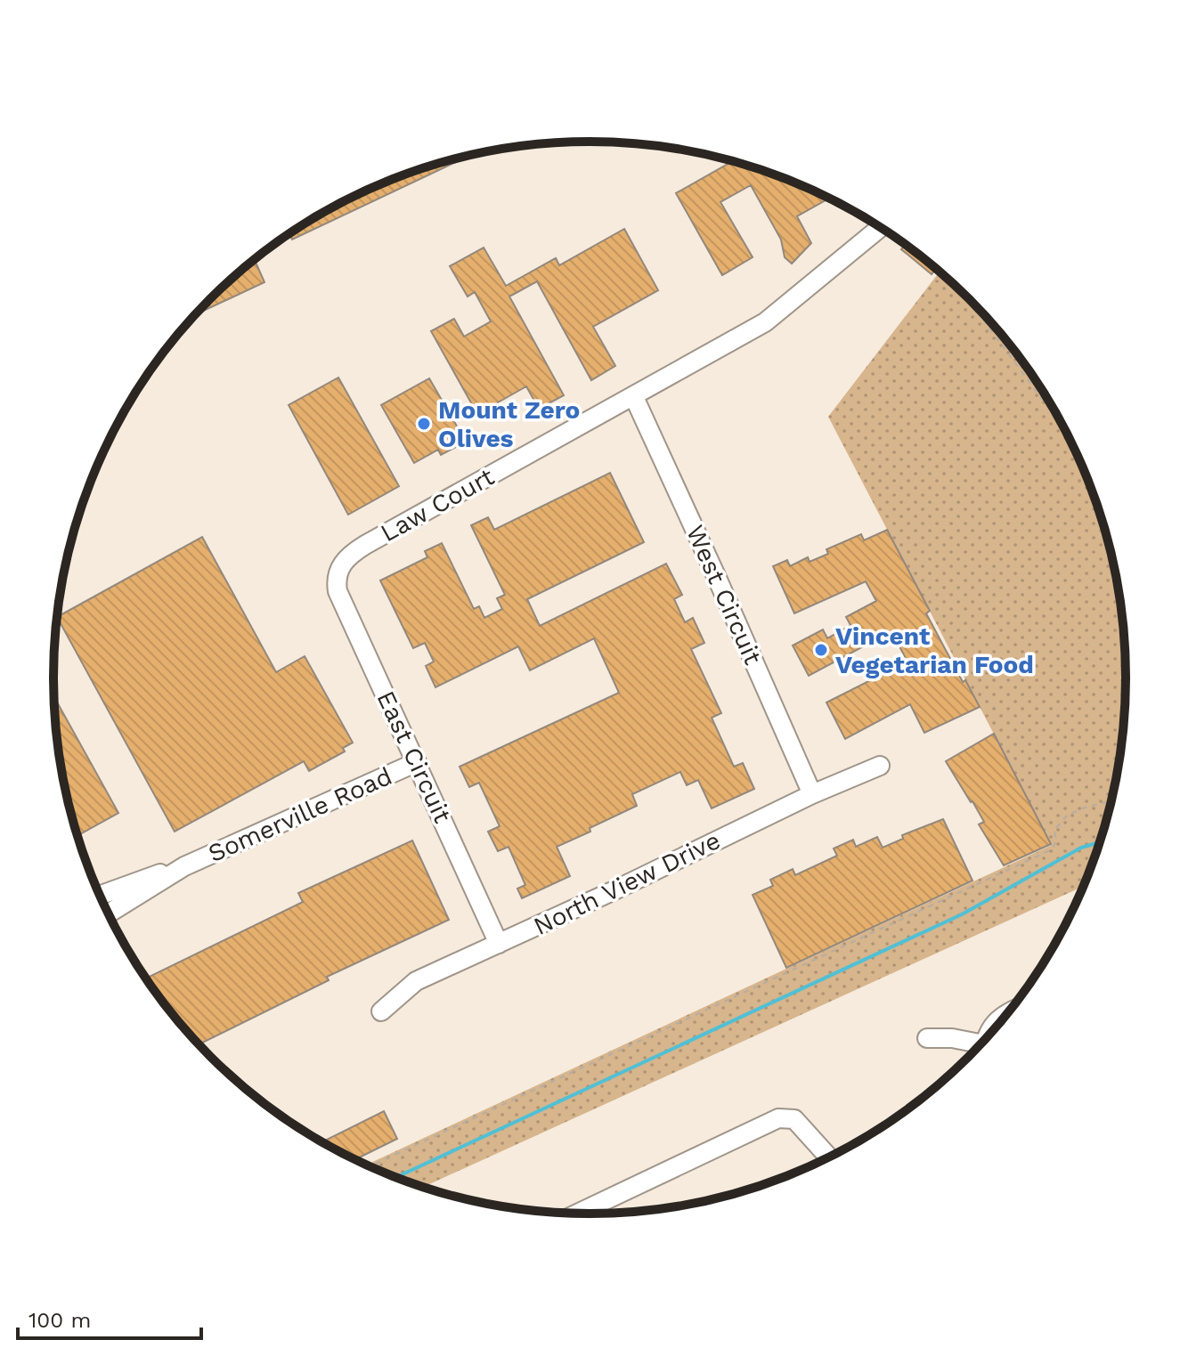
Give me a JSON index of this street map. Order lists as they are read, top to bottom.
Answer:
{
  "streets": {
    "street": [
      "Law Court",
      "West Circuit",
      "East Circuit",
      "Somerville Road",
      "North View Drive"
    ]
  },
  "crossings": [
    ["Law Court", "West Circuit"],
    ["Law Court", "East Circuit"],
    ["West Circuit", "North View Drive"],
    ["East Circuit", "Somerville Road"],
    ["East Circuit", "North View Drive"]
  ],
  "places": ["Mount Zero Olives", "Vincent Vegetarian Food"],
  "scale_bar": "100 m"
}
